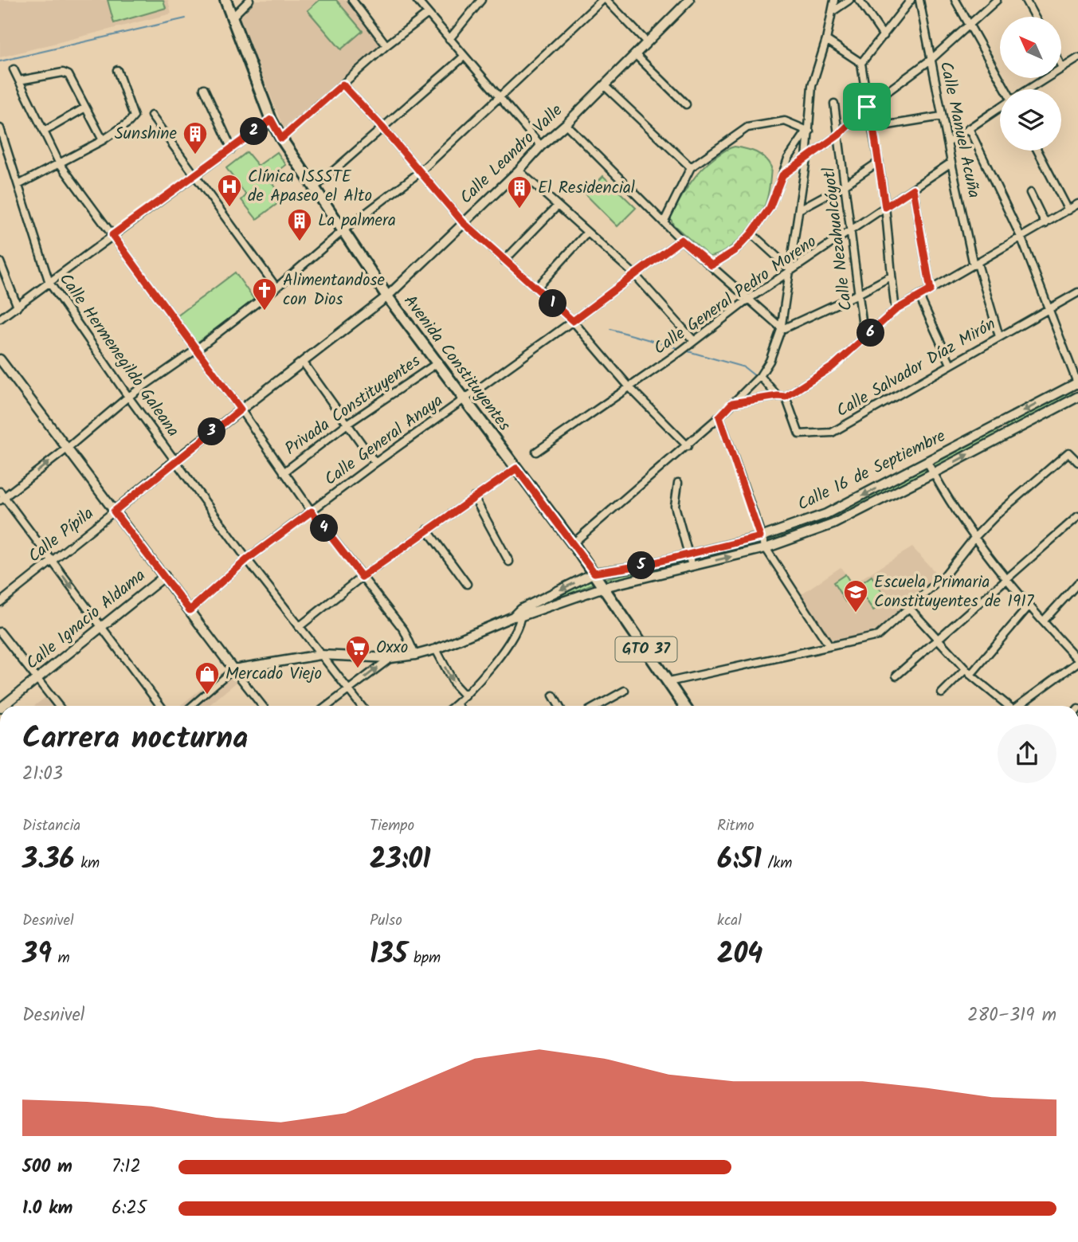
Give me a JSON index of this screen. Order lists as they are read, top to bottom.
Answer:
{
  "streets": {
    "main road": ["Avenida Constituyentes", "GTO 37"],
    "street": [
      "Calle Manuel Acuña",
      "Calle Leandro Valle",
      "Calle Nezahualcóyotl",
      "Calle General Pedro Moreno",
      "Calle Hermenegildo Galeana",
      "Calle Salvador Díaz Mirón",
      "Privada Constituyentes",
      "Calle General Anaya",
      "Calle 16 de Septiembre",
      "Calle Pípila",
      "Calle Ignacio Aldama"
    ]
  },
  "crossings": [
    ["Calle Manuel Acuña", "Calle General Pedro Moreno"],
    ["Calle Manuel Acuña", "Calle Salvador Díaz Mirón"],
    ["Calle Leandro Valle", "Calle Hermenegildo Galeana"],
    ["Calle Leandro Valle", "Avenida Constituyentes"],
    ["Calle Leandro Valle", "Calle Pípila"],
    ["Calle Nezahualcóyotl", "Calle General Pedro Moreno"],
    ["Calle Hermenegildo Galeana", "Calle General Anaya"],
    ["Calle Hermenegildo Galeana", "Calle 16 de Septiembre"],
    ["Avenida Constituyentes", "Privada Constituyentes"],
    ["Avenida Constituyentes", "Calle General Anaya"],
    ["Avenida Constituyentes", "Calle 16 de Septiembre"],
    ["Avenida Constituyentes", "GTO 37"],
    ["Calle 16 de Septiembre", "GTO 37"]
  ],
  "places": {
    "building": ["Sunshine", "El Residencial", "La palmera"],
    "hospital": ["Clínica ISSSTE de Apaseo el Alto"],
    "church": ["Alimentandose con Dios"],
    "school or university": ["Escuela Primaria Constituyentes de 1917"],
    "supermarket": ["Oxxo"],
    "shop": ["Mercado Viejo"]
  },
  "north": "top left",
  "page": {
    "pins": [
      "2",
      "1",
      "6",
      "3",
      "4",
      "5"
    ],
    "heading": ["Carrera nocturna", "21:03"],
    "stats": [
      ["Distancia", "3.36 km"],
      ["Tiempo", "23:01"],
      ["Ritmo", "6:51 /km"],
      ["Desnivel", "39 m"],
      ["Pulso", "135 bpm"],
      ["kcal", "204"]
    ],
    "chart": ["Desnivel", "280–319 m"],
    "list": [
      {
        "name": "500 m",
        "note": "7:12"
      },
      {
        "name": "1.0 km",
        "note": "6:25"
      }
    ]
  }
}
